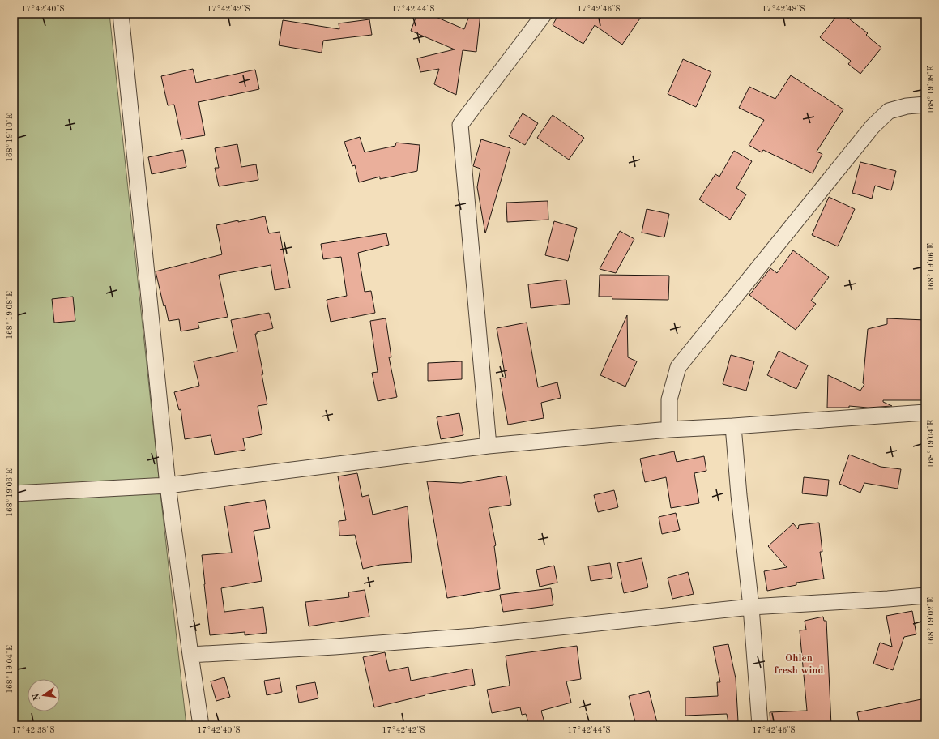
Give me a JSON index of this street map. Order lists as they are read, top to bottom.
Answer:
{
  "districts": ["Ohlen fresh wind"],
  "north": "left",
  "coordinates": [
    "17°42'40\"S",
    "17°42'42\"S",
    "17°42'44\"S",
    "17°42'46\"S",
    "17°42'48\"S",
    "168°19'08\"E",
    "168°19'10\"E",
    "168°19'06\"E",
    "168°19'04\"E",
    "168°19'02\"E",
    "17°42'38\"S"
  ]
}
